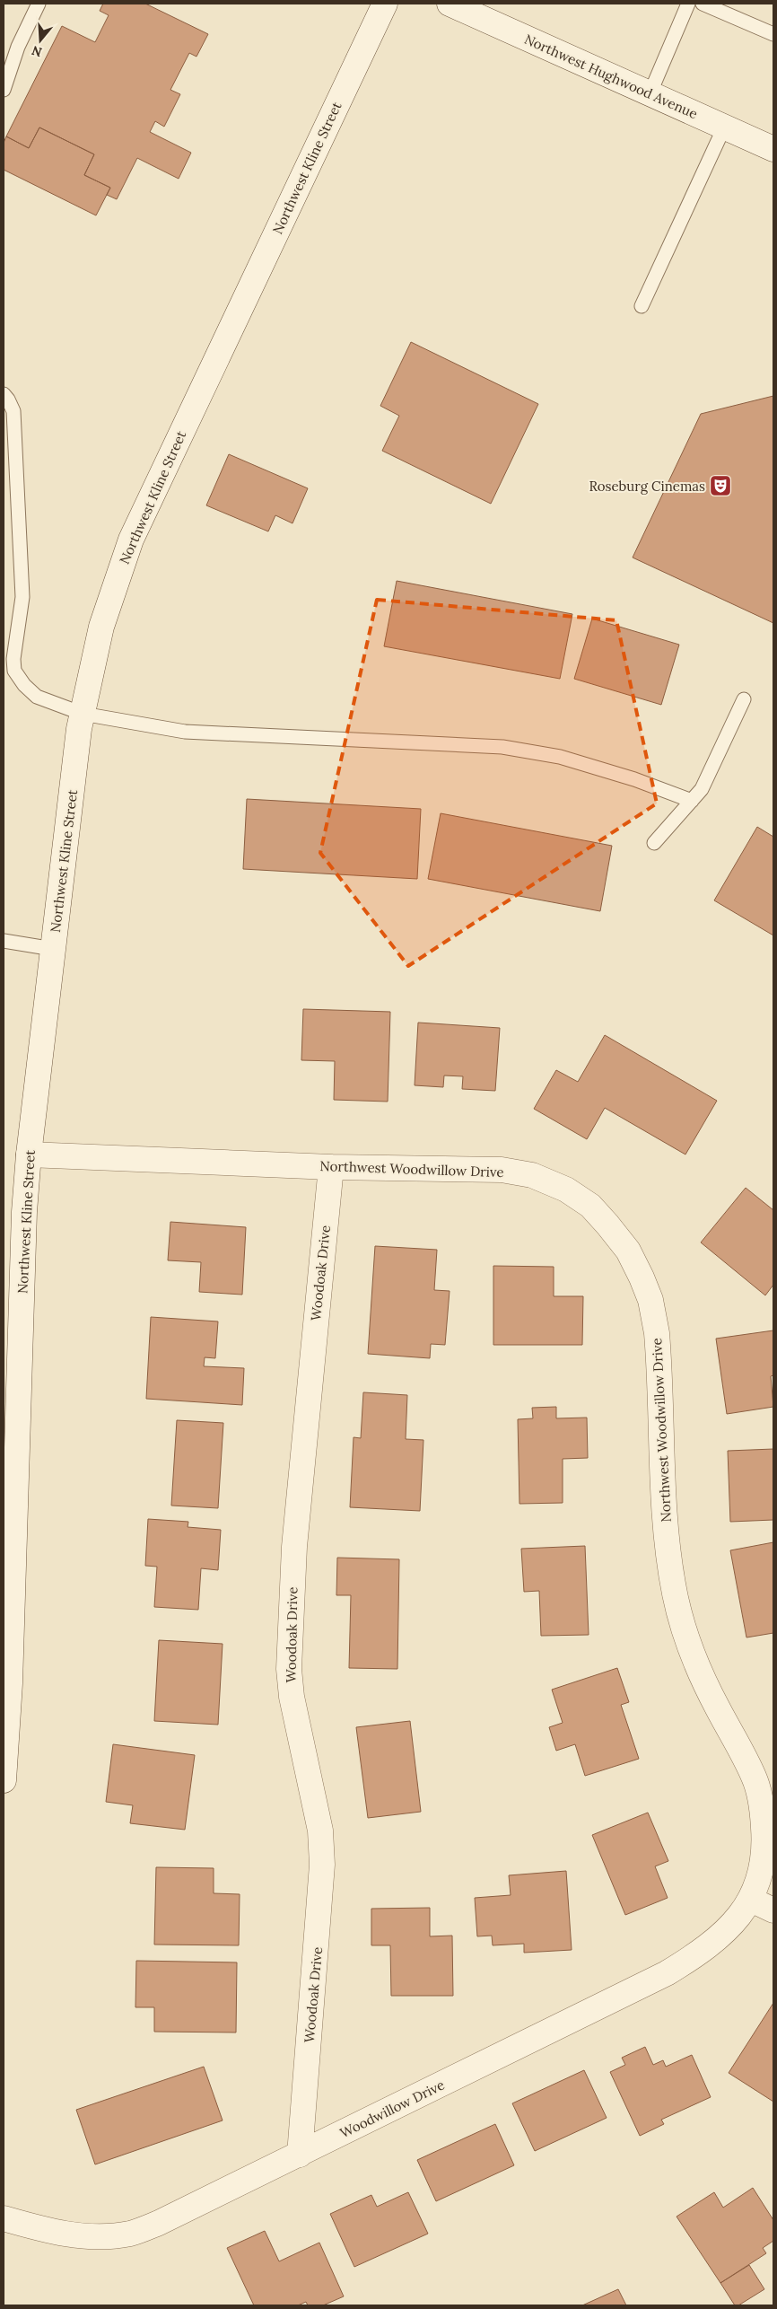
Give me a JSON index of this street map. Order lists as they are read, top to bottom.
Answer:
{
  "streets": {
    "street": [
      "Northwest Hughwood Avenue",
      "Northwest Kline Street",
      "Northwest Woodwillow Drive",
      "Woodoak Drive",
      "Woodwillow Drive"
    ]
  },
  "crossings": [
    ["Northwest Kline Street", "Northwest Woodwillow Drive"],
    ["Northwest Woodwillow Drive", "Woodoak Drive"],
    ["Northwest Woodwillow Drive", "Woodwillow Drive"],
    ["Woodoak Drive", "Woodwillow Drive"]
  ],
  "places": {
    "theatre": ["Roseburg Cinemas"]
  },
  "north": "bottom"
}
